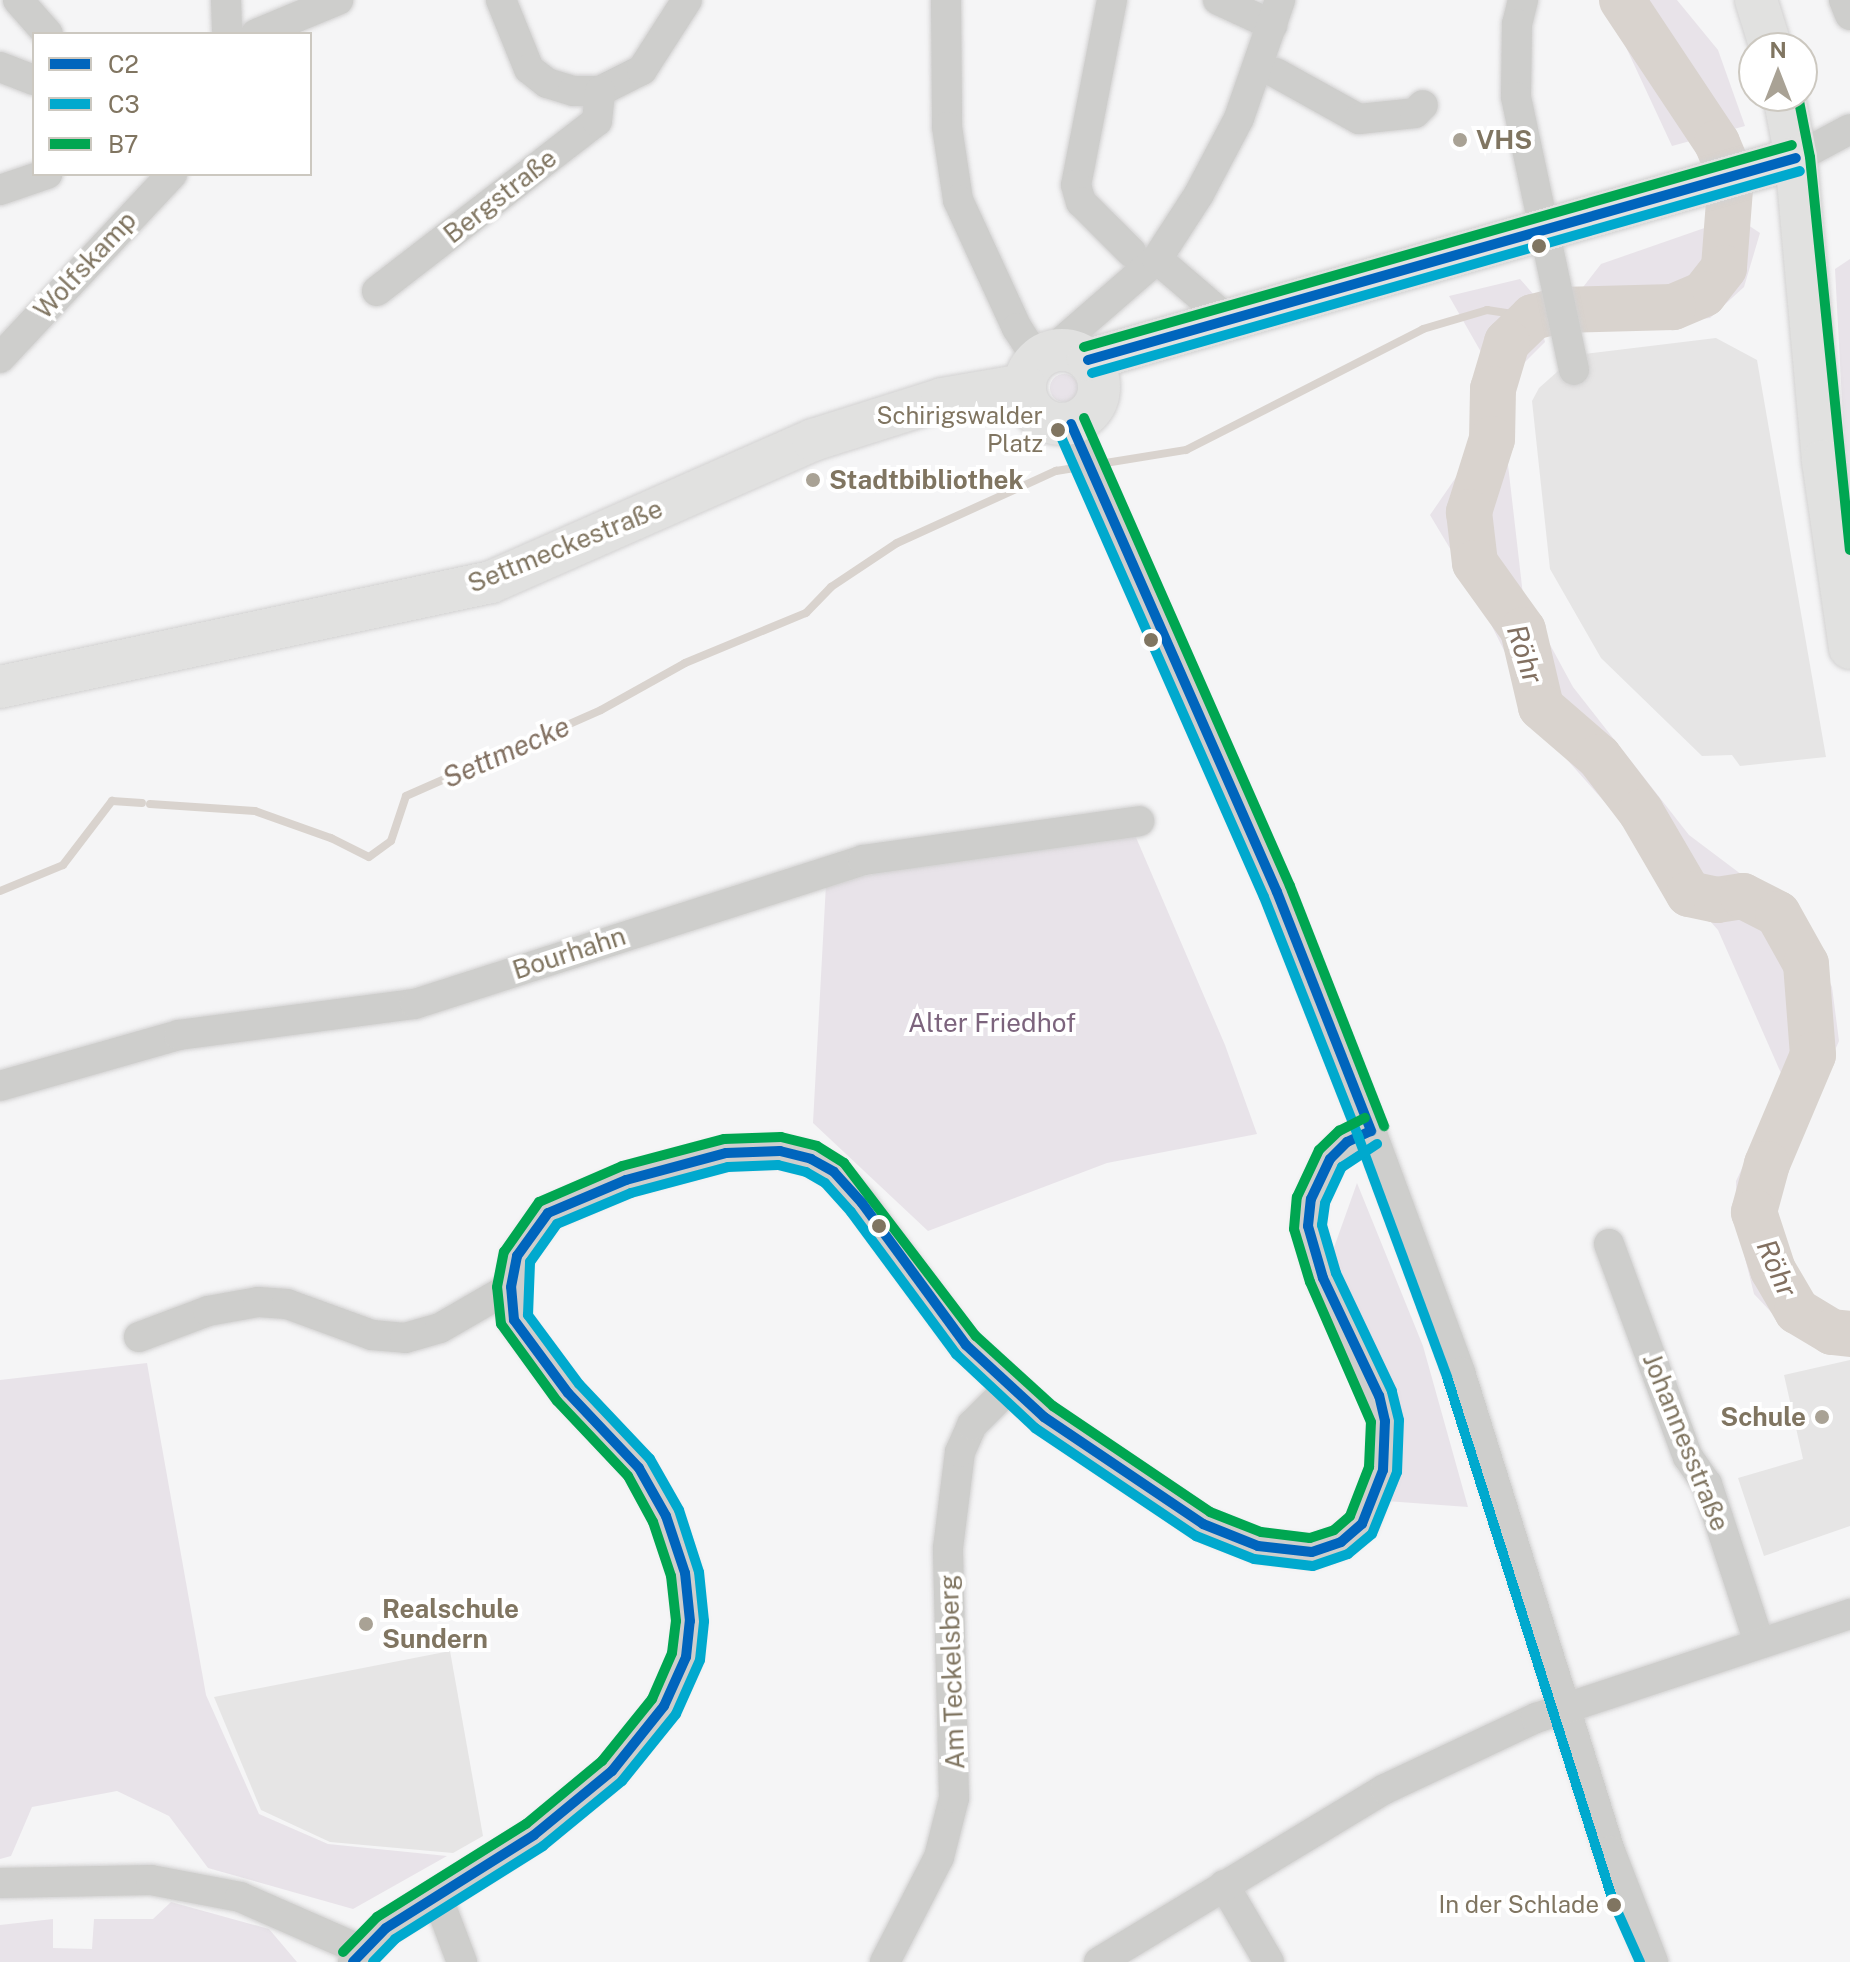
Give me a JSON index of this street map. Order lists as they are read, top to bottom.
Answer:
{
  "streets": {
    "street": [
      "Bergstraße",
      "Wolfskamp",
      "Settmeckestraße",
      "Bourhahn",
      "Johannesstraße",
      "Am Teckelsberg"
    ]
  },
  "water": ["Röhr", "Settmecke"],
  "parks": ["Alter Friedhof"],
  "places": [
    "VHS",
    "Schirigswalder Platz",
    "Stadtbibliothek",
    "Schule",
    "Realschule Sundern",
    "In der Schlade"
  ],
  "lines": ["transit line B7", "transit line C2", "transit line C3"],
  "legend": ["C2", "C3", "B7"],
  "north": "top"
}
